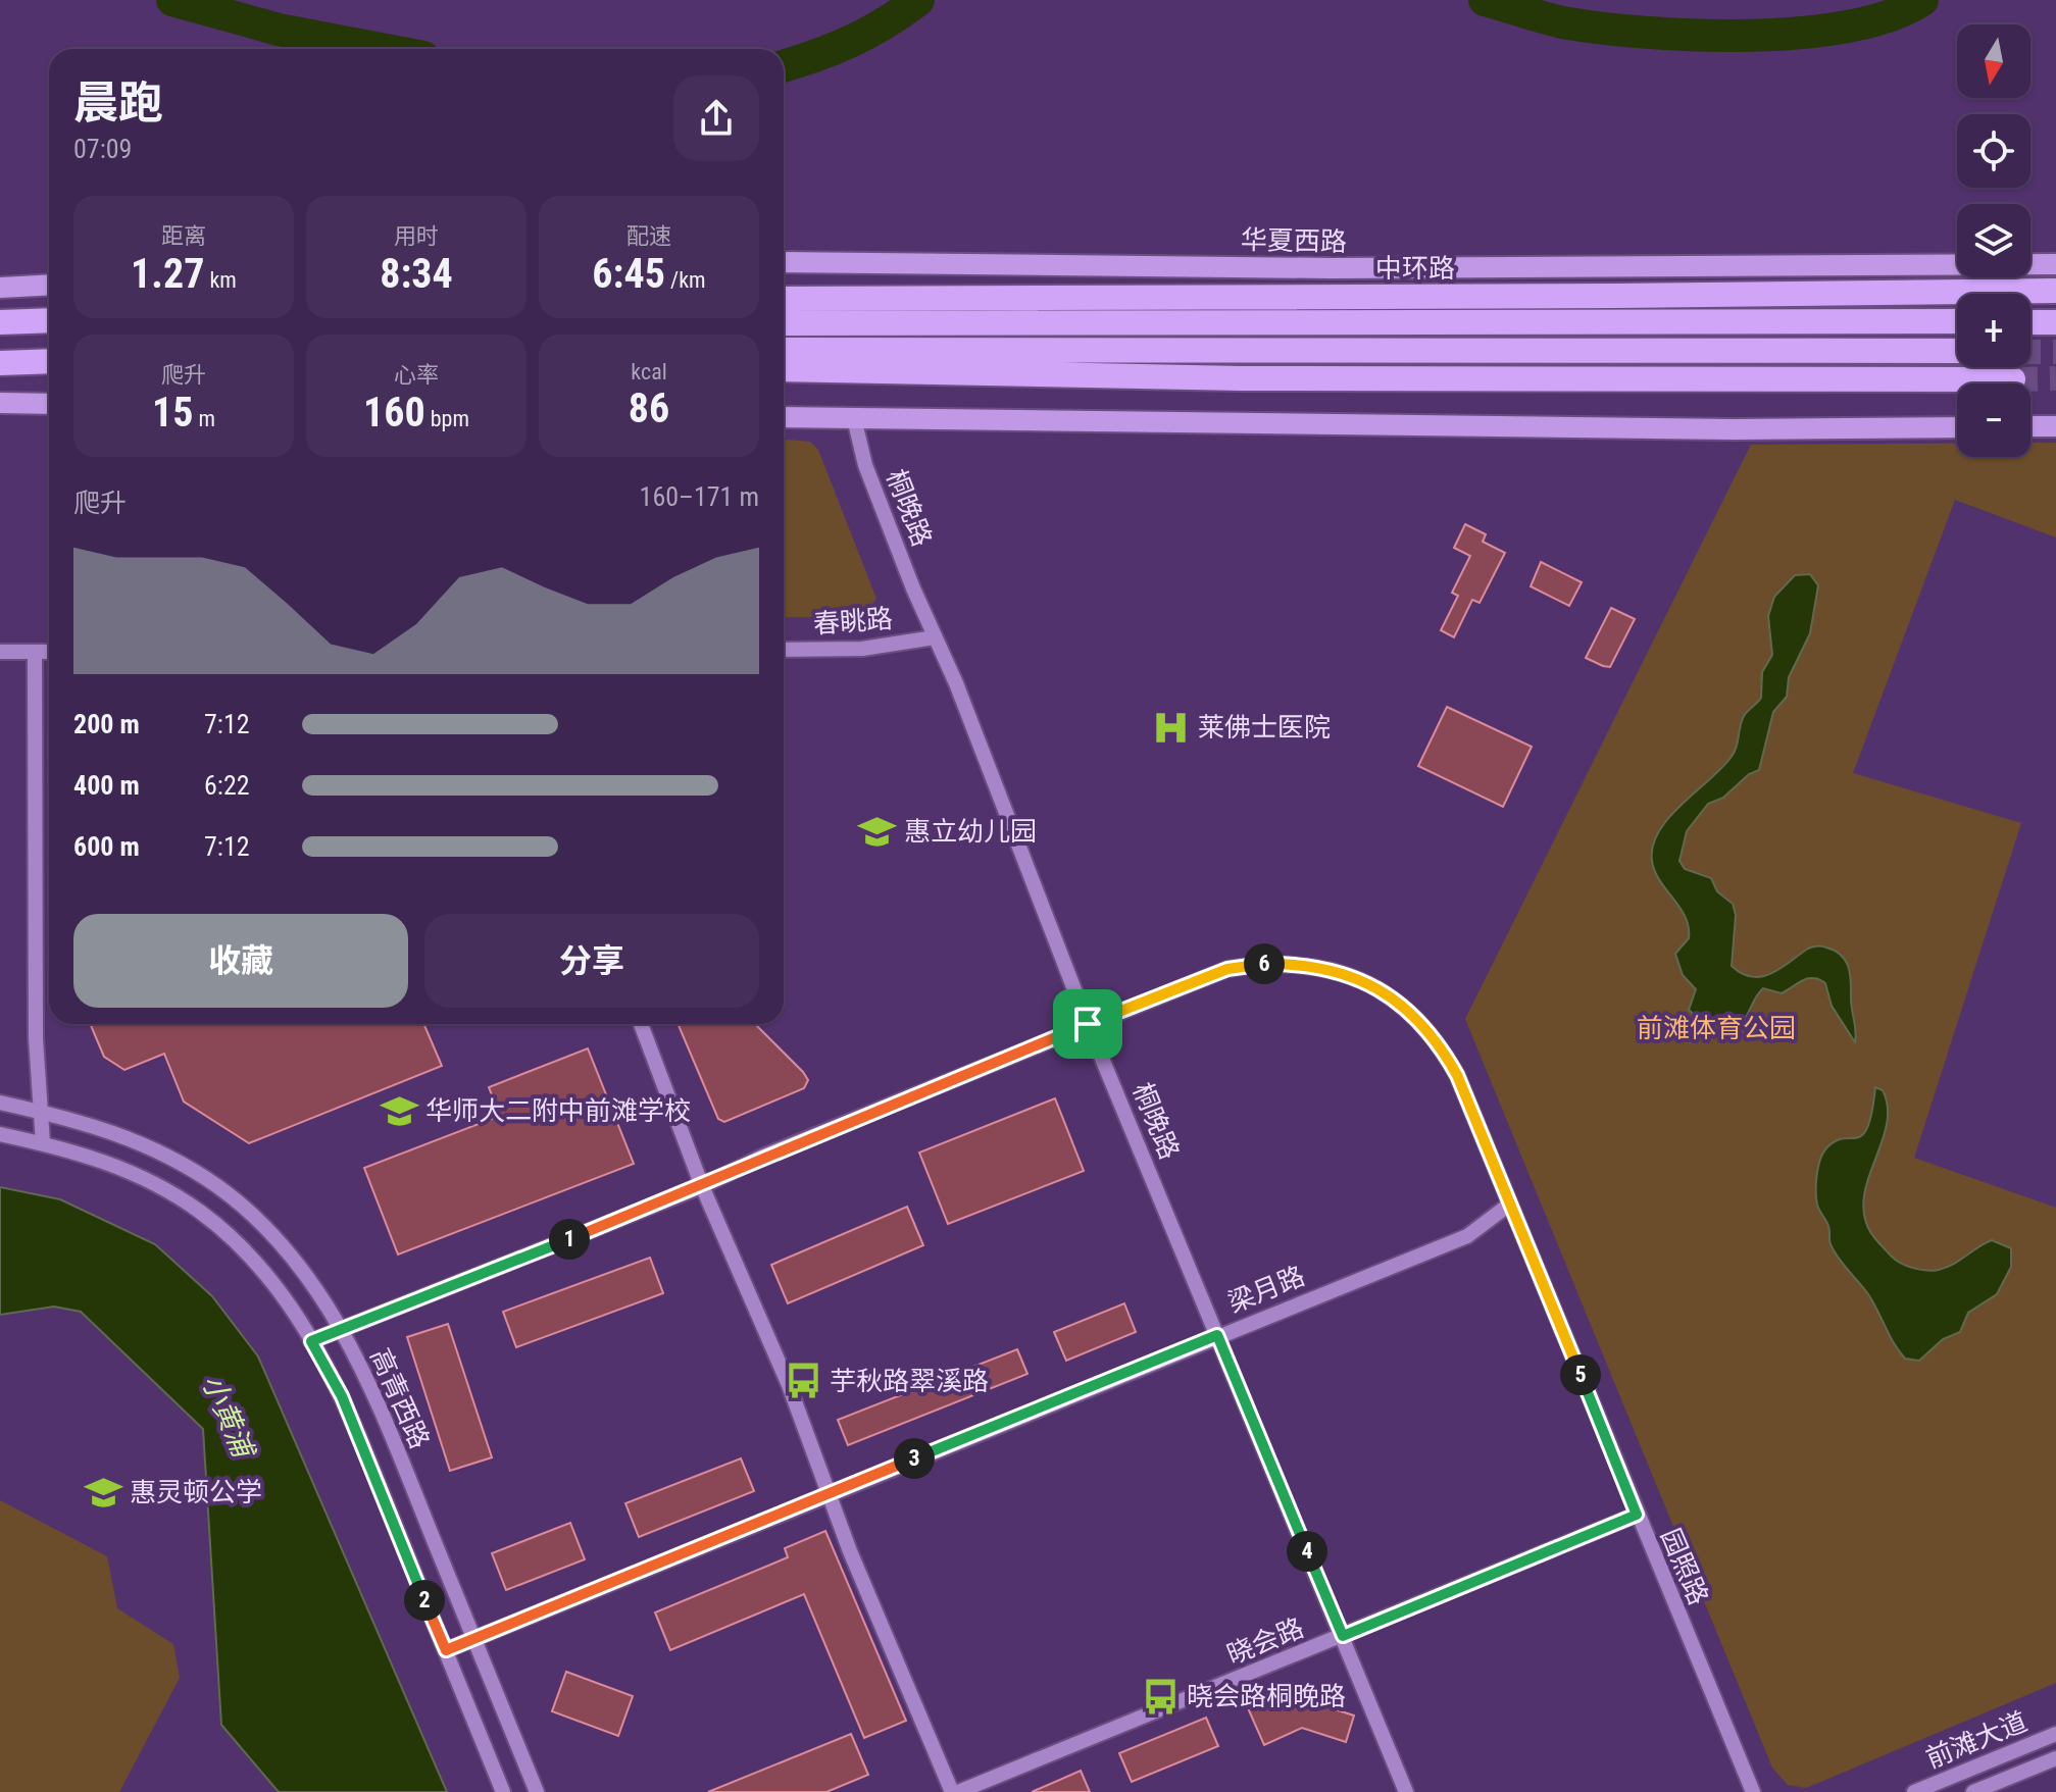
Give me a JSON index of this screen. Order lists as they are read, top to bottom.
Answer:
{
  "streets": {
    "highway": ["中环路"],
    "main road": ["华夏西路"],
    "street": [
      "桐晚路",
      "春眺路",
      "梁月路",
      "高青西路",
      "园照路",
      "晓会路",
      "前滩大道"
    ]
  },
  "crossings": [
    ["桐晚路", "春眺路"],
    ["桐晚路", "梁月路"],
    ["桐晚路", "园照路"],
    ["桐晚路", "晓会路"],
    ["梁月路", "高青西路"],
    ["梁月路", "园照路"],
    ["高青西路", "园照路"],
    ["园照路", "晓会路"]
  ],
  "water": ["小黄浦"],
  "parks": ["前滩体育公园"],
  "places": {
    "hospital": ["莱佛士医院"],
    "school or university": ["惠立幼儿园", "华师大二附中前滩学校", "惠灵顿公学"],
    "bus stop": ["芋秋路翠溪路", "晓会路桐晚路"]
  },
  "north": "bottom",
  "page": {
    "map_buttons": ["+", "−"],
    "heading": ["晨跑", "07:09"],
    "stats": [
      ["距离", "1.27 km"],
      ["用时", "8:34"],
      ["配速", "6:45 /km"],
      ["爬升", "15 m"],
      ["心率", "160 bpm"],
      ["kcal", "86"]
    ],
    "chart": ["爬升", "160–171 m"],
    "list": [
      {
        "name": "200 m",
        "note": "7:12"
      },
      {
        "name": "400 m",
        "note": "6:22"
      },
      {
        "name": "600 m",
        "note": "7:12"
      }
    ],
    "buttons": ["收藏", "分享"],
    "pins": [
      "6",
      "1",
      "5",
      "3",
      "4",
      "2"
    ]
  }
}
